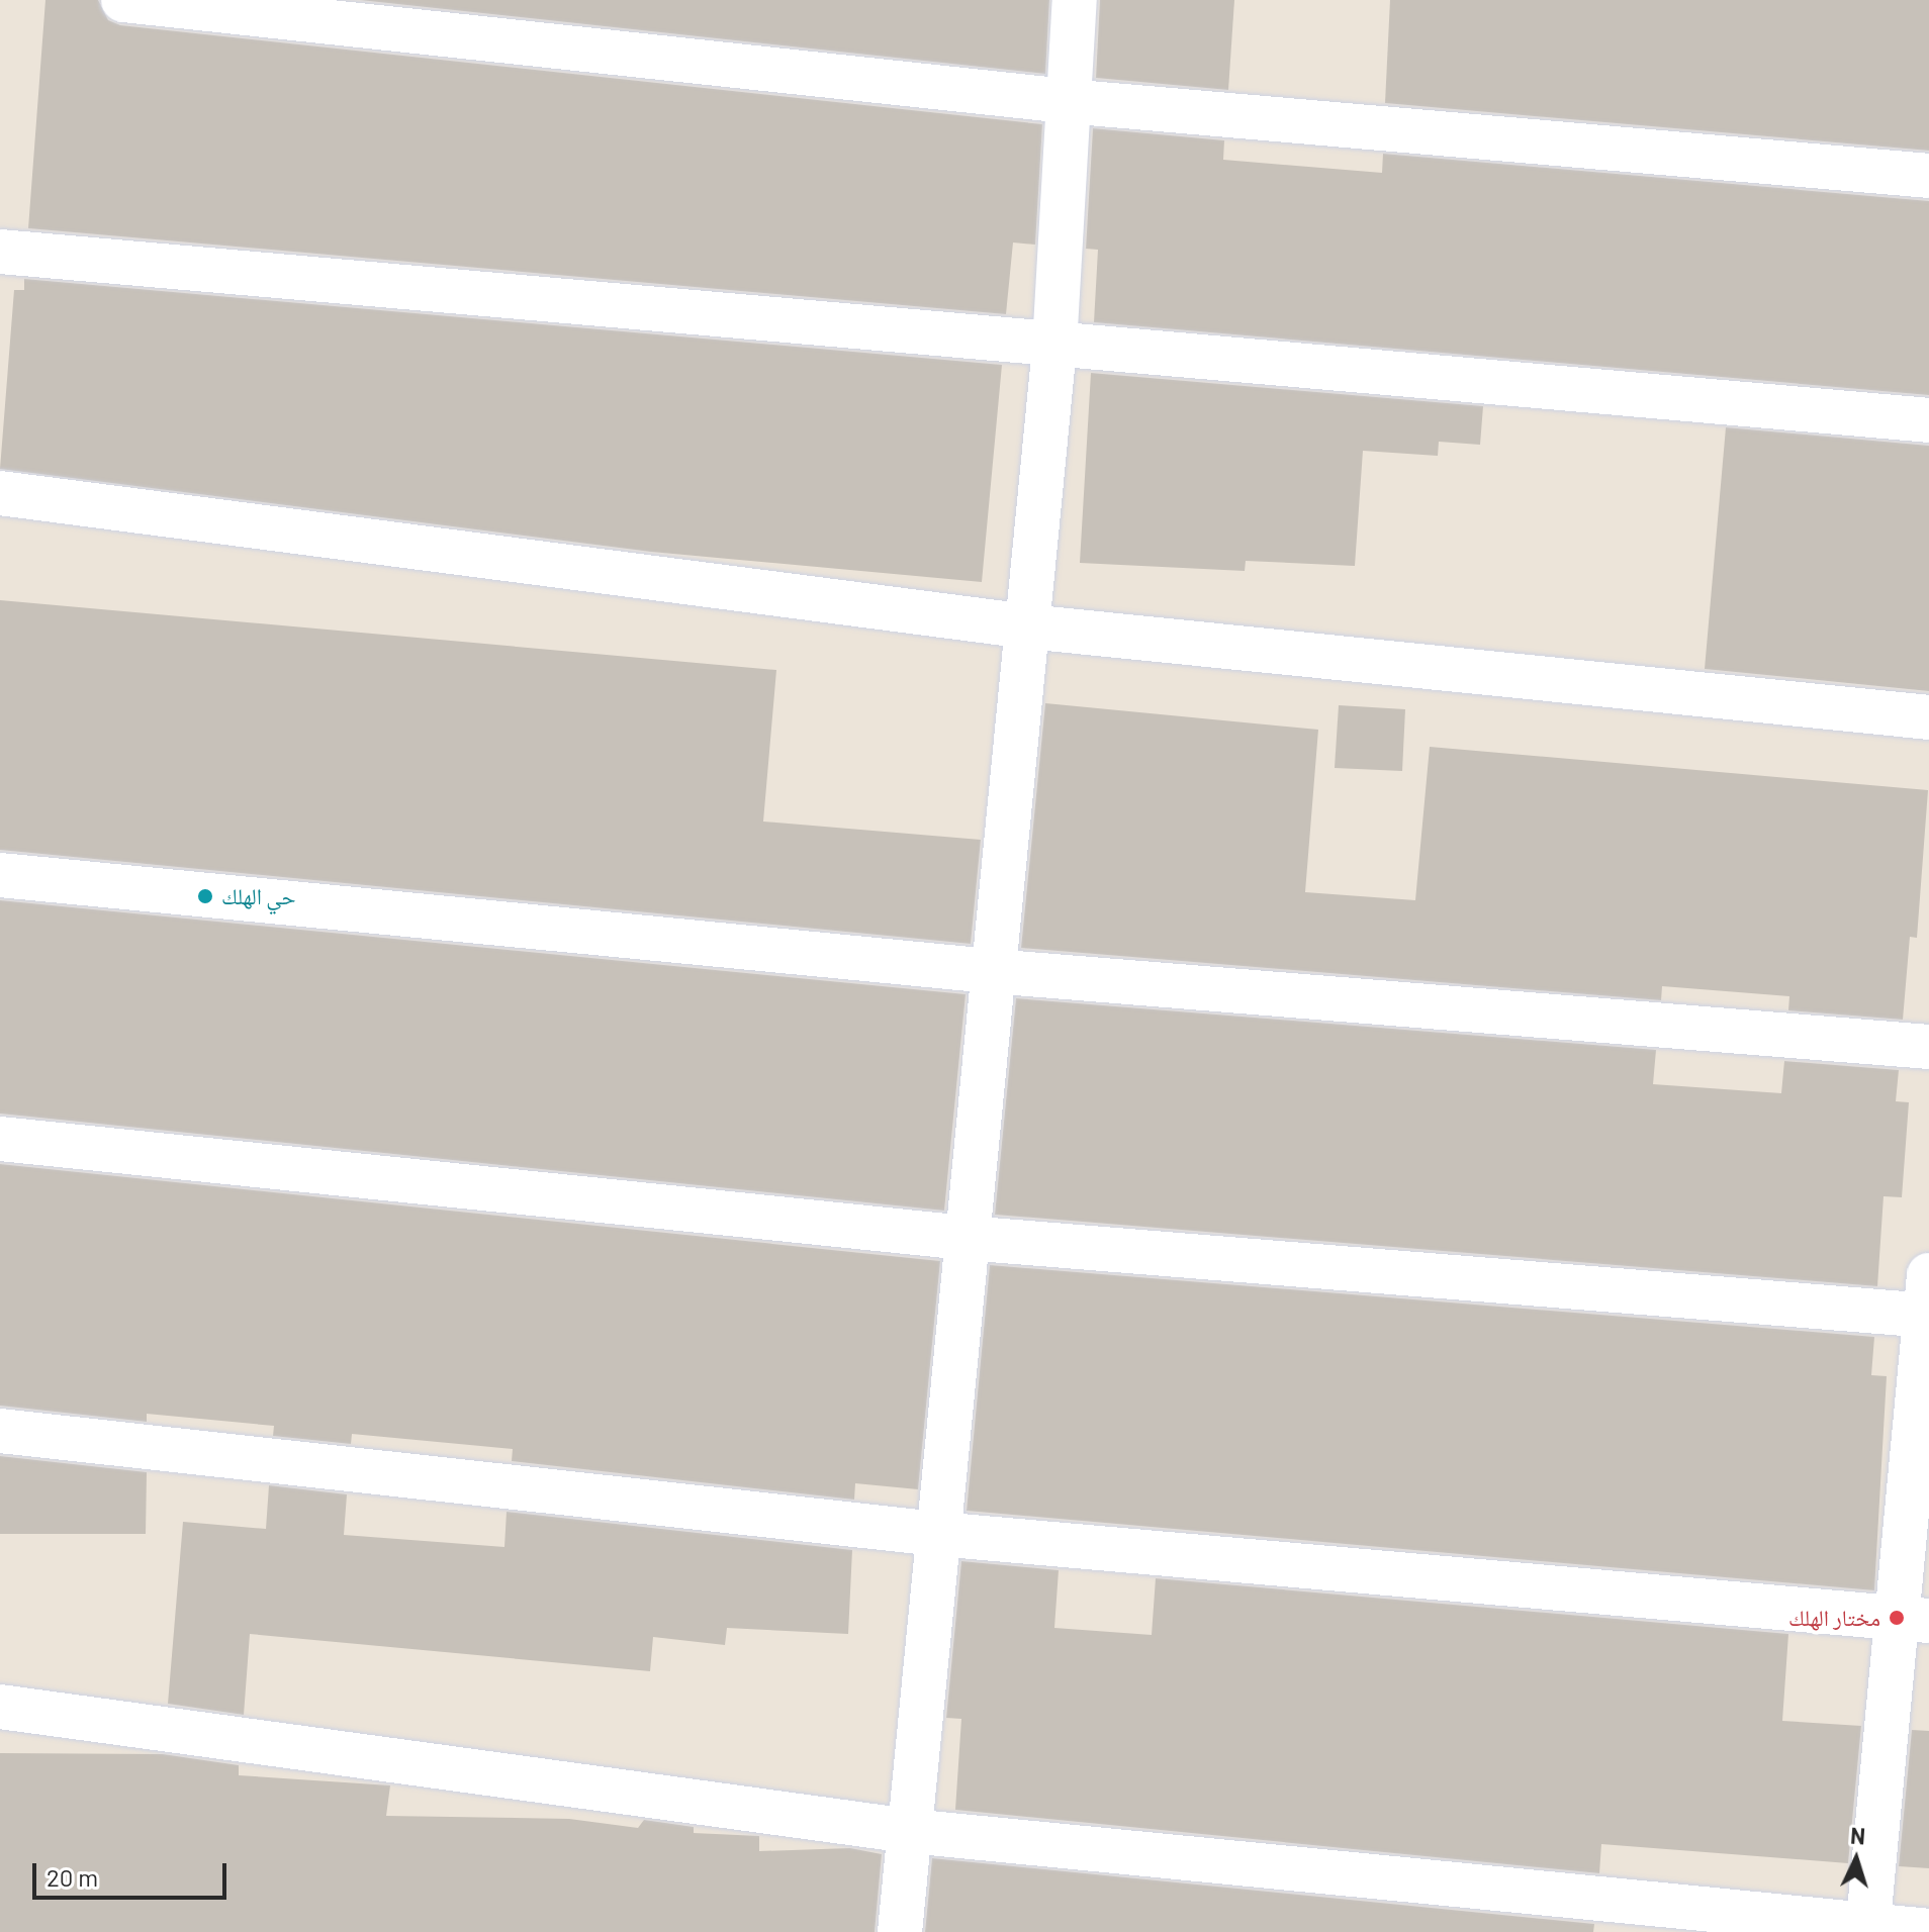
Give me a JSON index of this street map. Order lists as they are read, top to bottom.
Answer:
{
  "places": ["حي الهلك", "مختار الهلك"],
  "scale_bar": "20 m",
  "north": "top"
}
